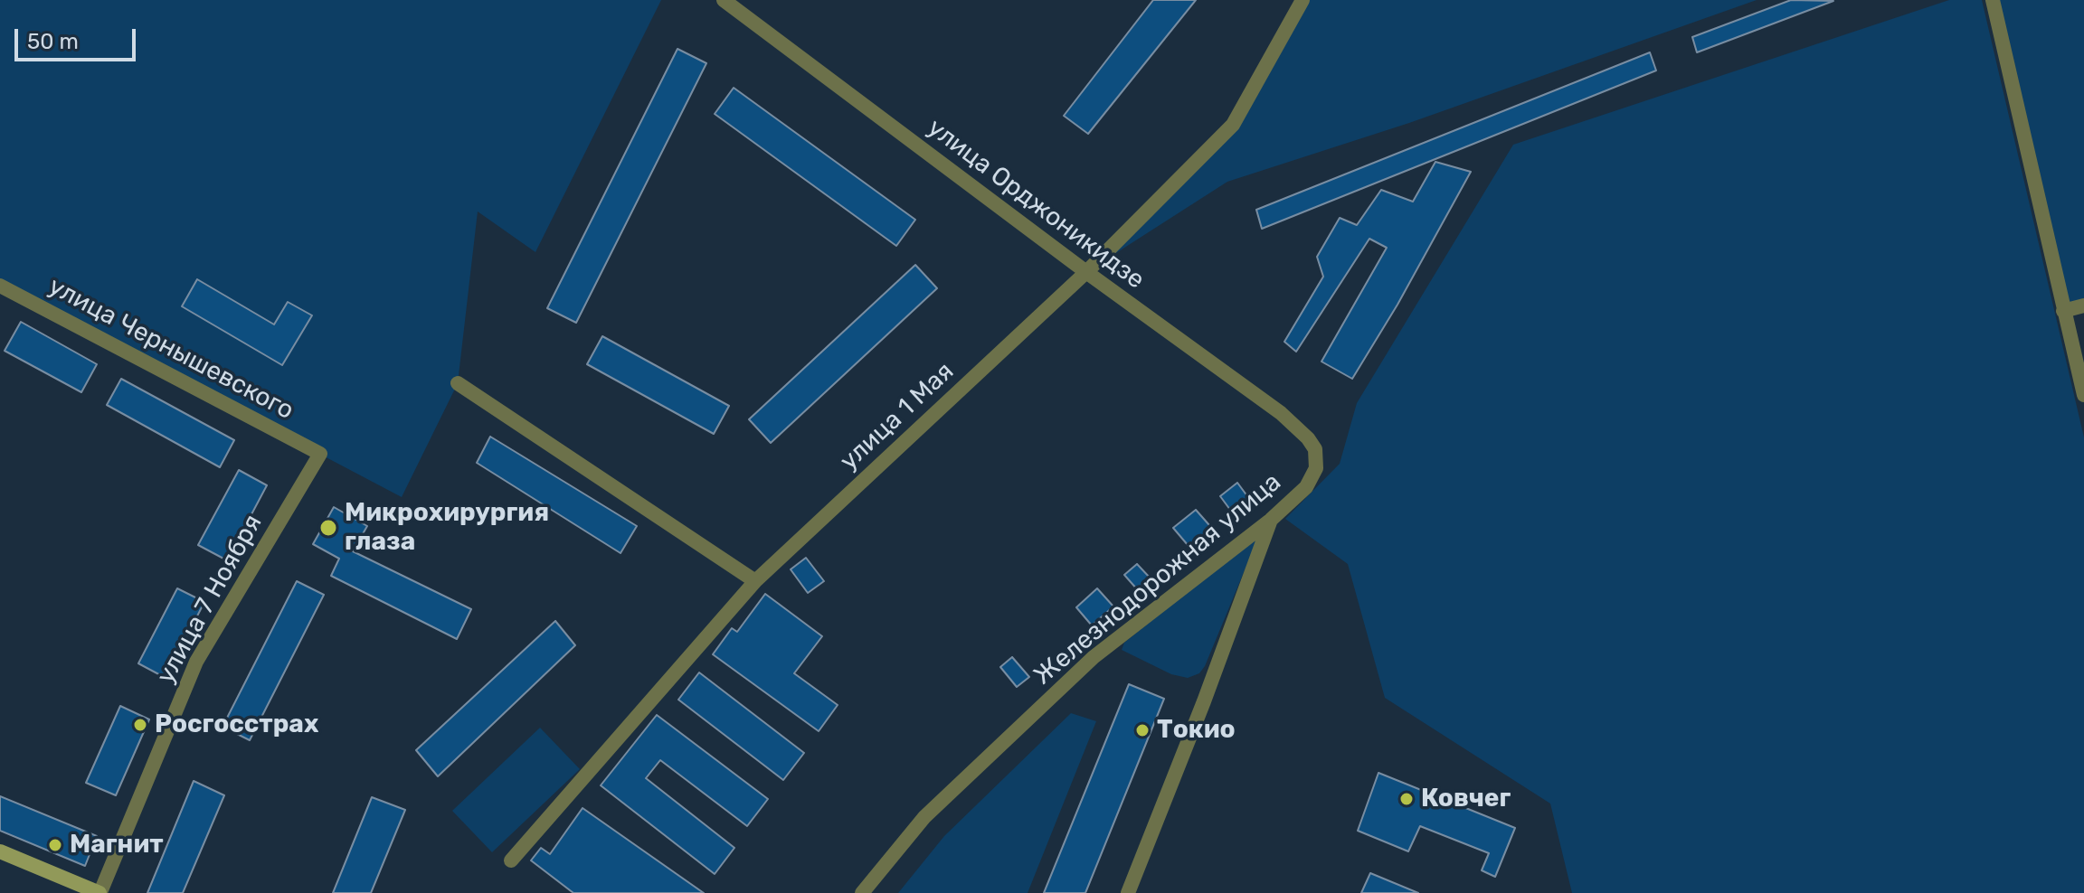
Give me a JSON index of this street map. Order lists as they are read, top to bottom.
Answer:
{
  "streets": {
    "street": [
      "улица Орджоникидзе",
      "улица Чернышевского",
      "улица 1 Мая",
      "Железнодорожная улица",
      "улица 7 Ноября"
    ]
  },
  "crossings": [
    ["улица Орджоникидзе", "улица 1 Мая"],
    ["улица Орджоникидзе", "Железнодорожная улица"],
    ["улица Чернышевского", "улица 7 Ноября"]
  ],
  "places": [
    "Микрохирургия глаза",
    "Росгосстрах",
    "Токио",
    "Ковчег",
    "Магнит"
  ],
  "scale_bar": "50 m"
}
